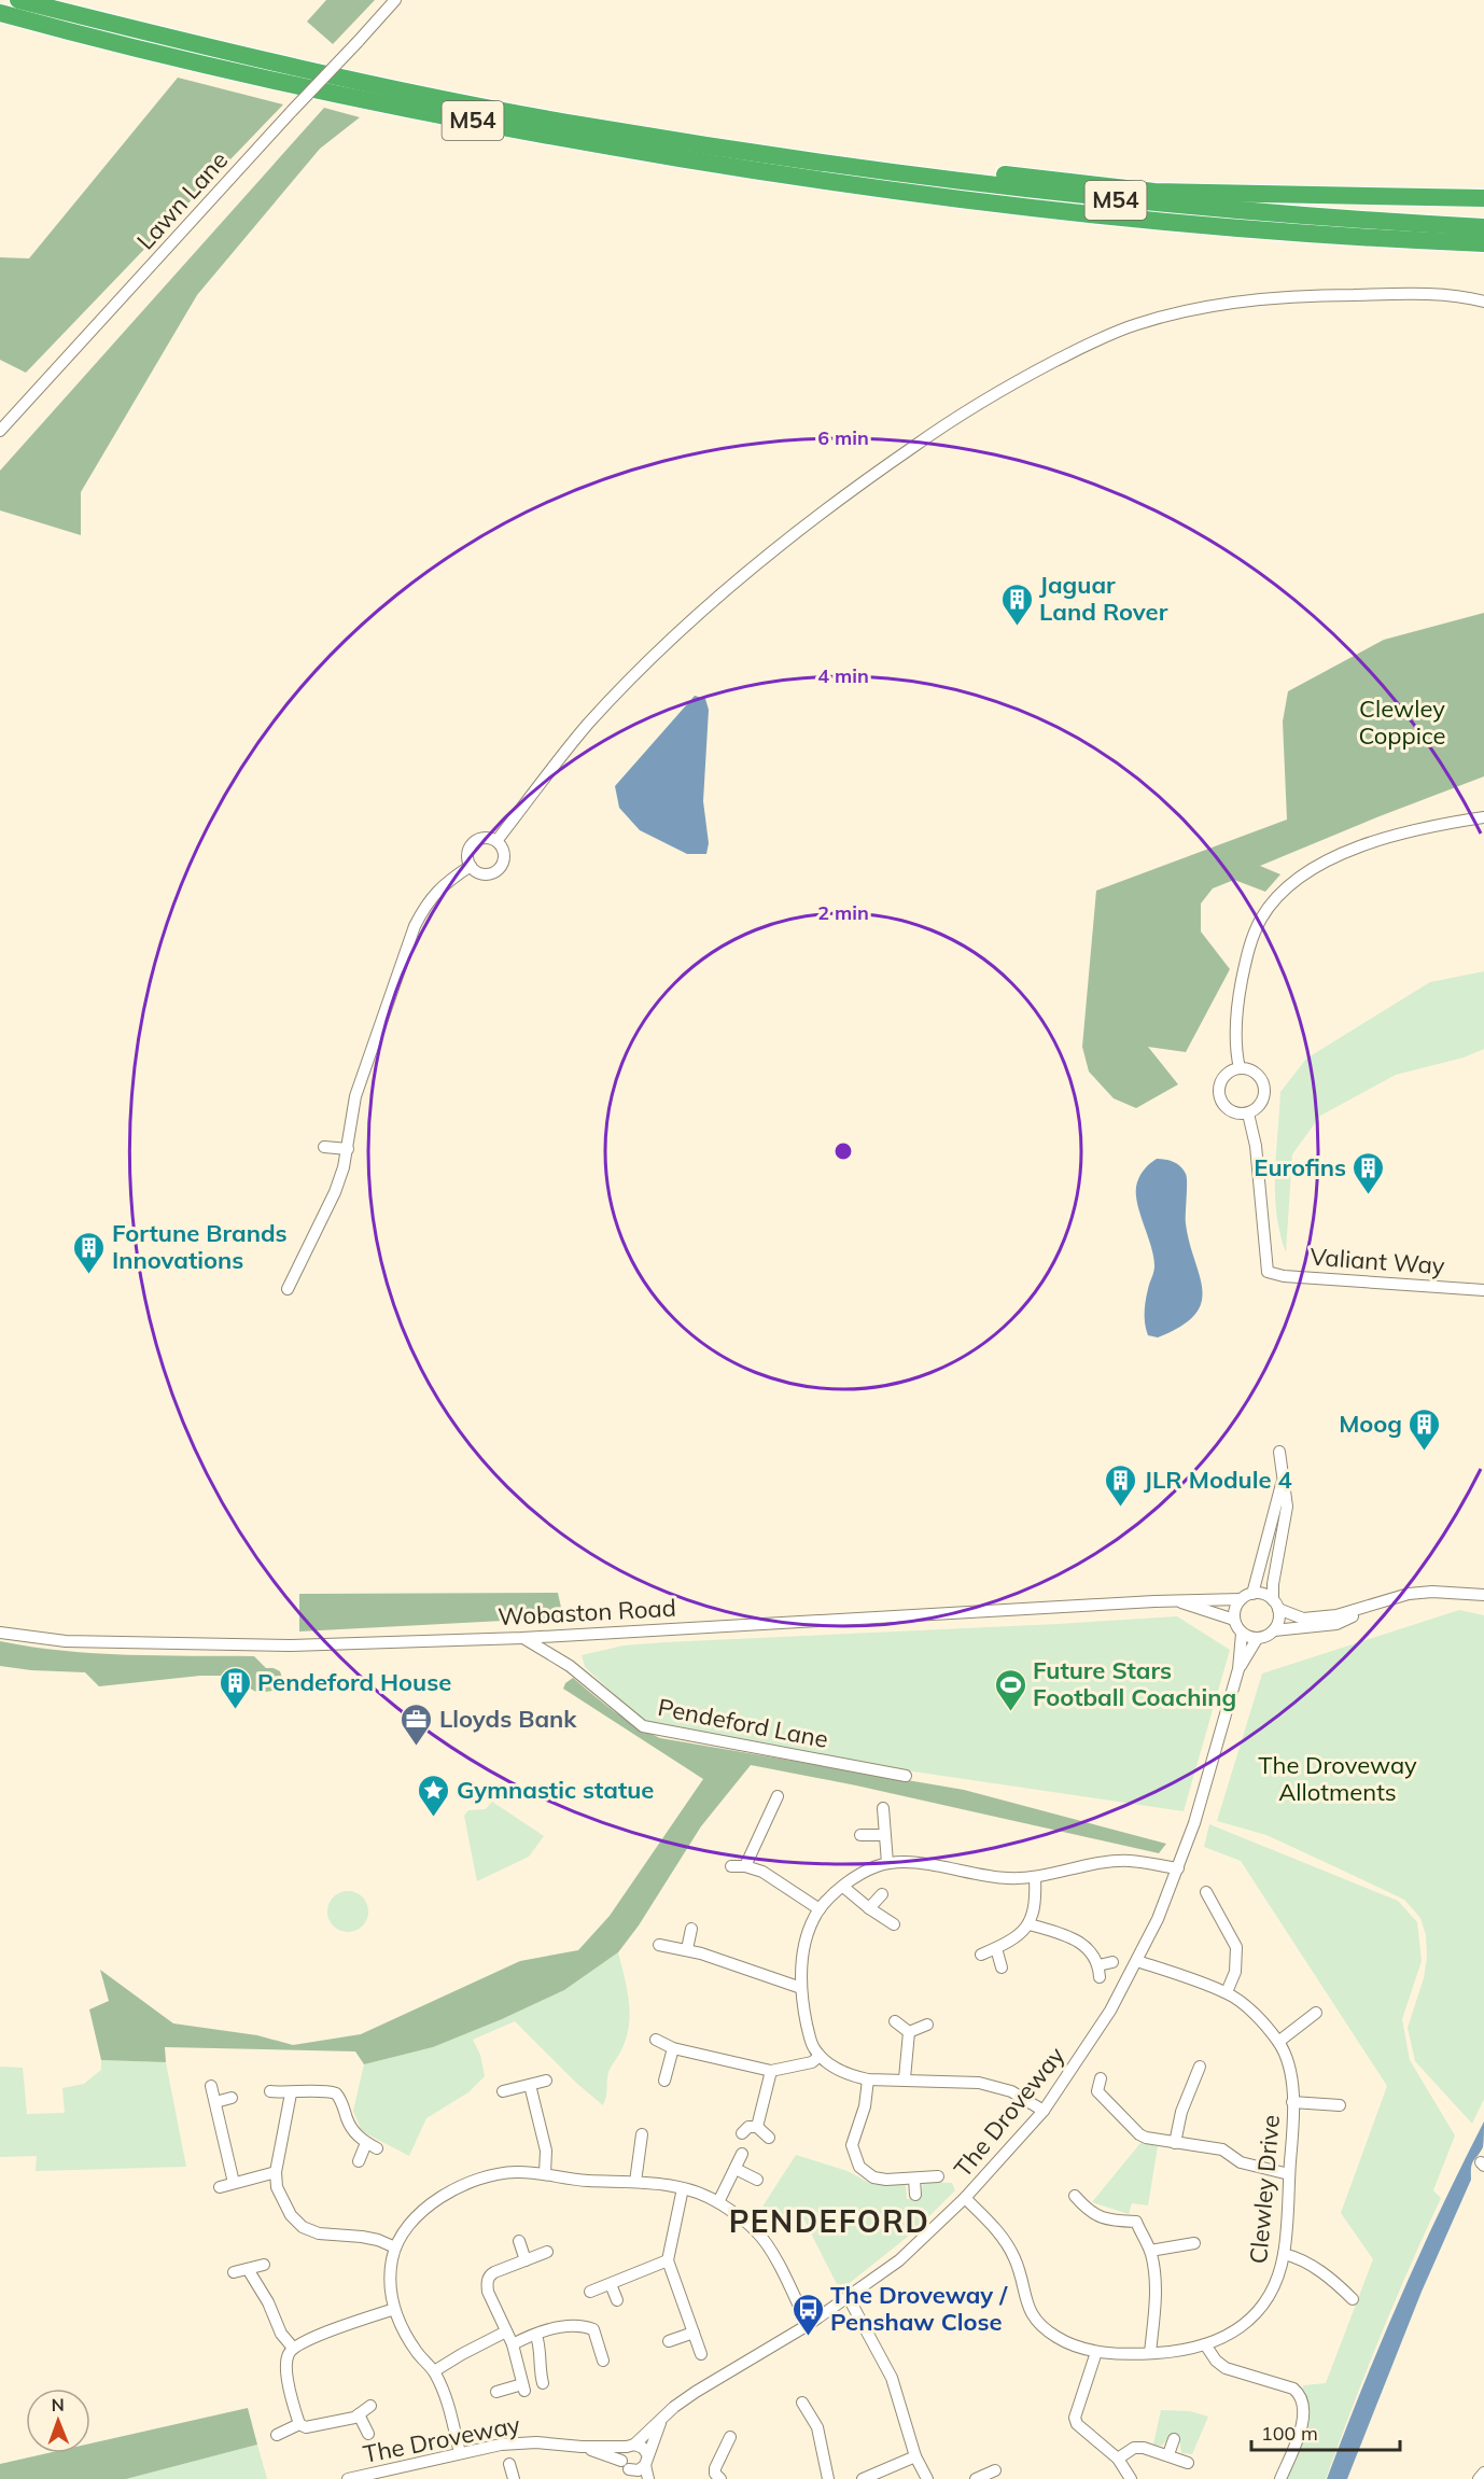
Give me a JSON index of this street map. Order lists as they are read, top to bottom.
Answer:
{
  "streets": {
    "highway": ["M54"],
    "street": [
      "Lawn Lane",
      "Valiant Way",
      "Wobaston Road",
      "Pendeford Lane",
      "The Droveway",
      "Clewley Drive"
    ]
  },
  "crossings": [
    ["Wobaston Road", "Pendeford Lane"],
    ["Wobaston Road", "The Droveway"],
    ["The Droveway", "Clewley Drive"]
  ],
  "districts": ["PENDEFORD"],
  "parks": ["Clewley Coppice", "The Droveway Allotments"],
  "places": {
    "building": [
      "Jaguar Land Rover",
      "Eurofins",
      "Fortune Brands Innovations",
      "Moog",
      "JLR Module 4",
      "Pendeford House"
    ],
    "sports": ["Future Stars Football Coaching"],
    "office": ["Lloyds Bank"],
    "place": ["Gymnastic statue"],
    "bus stop": ["The Droveway / Penshaw Close"]
  },
  "scale_bar": "100 m",
  "north": "top",
  "rings": ["6 min", "4 min", "2 min"]
}
